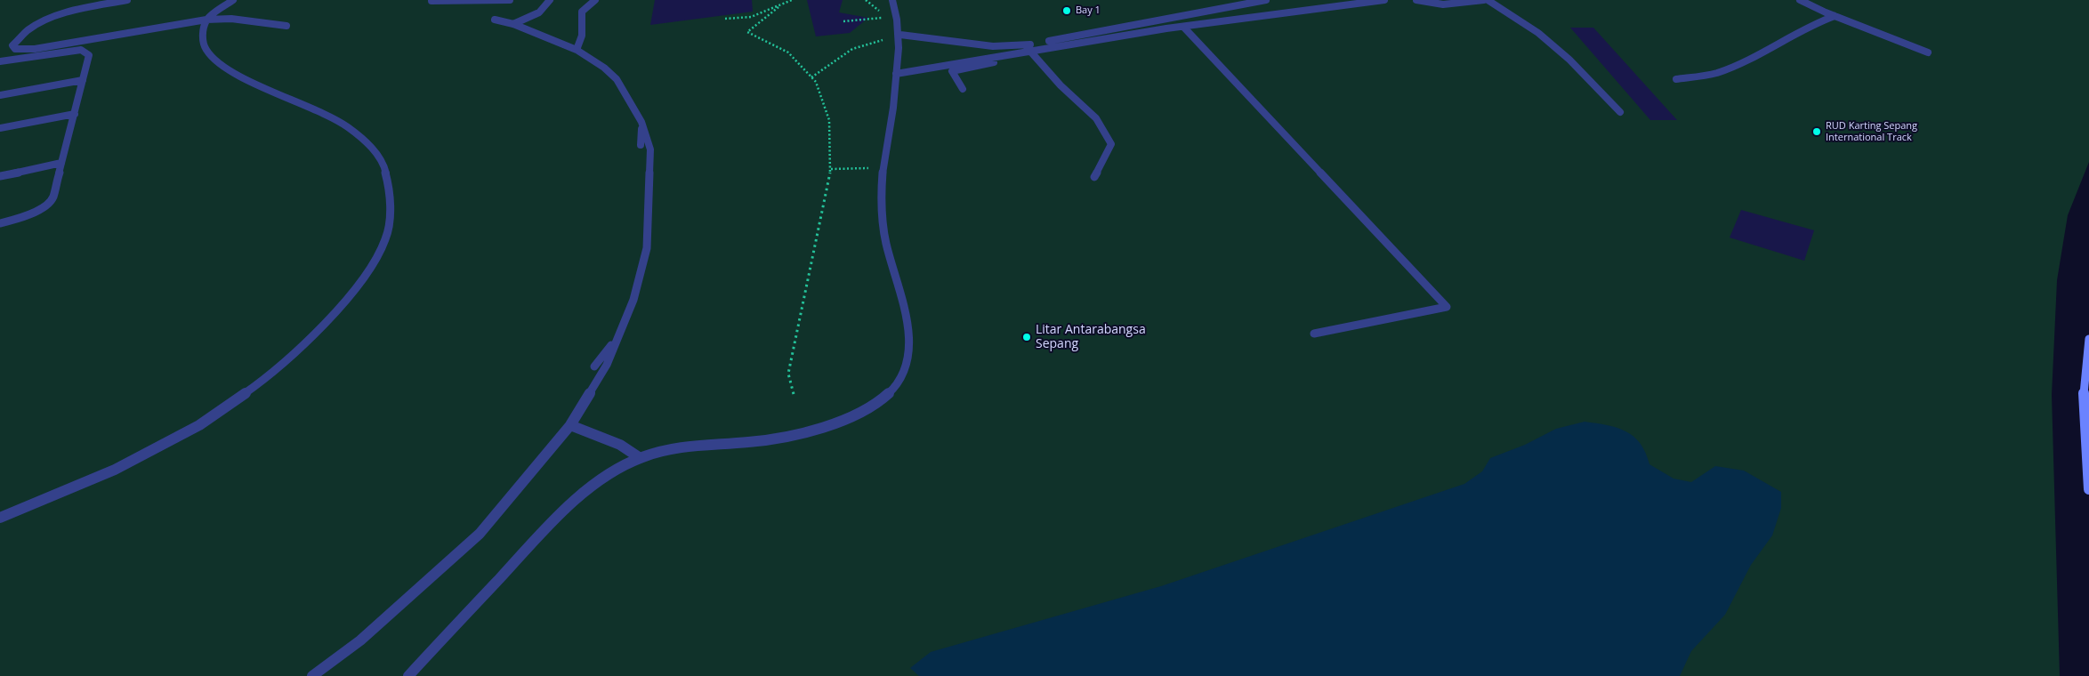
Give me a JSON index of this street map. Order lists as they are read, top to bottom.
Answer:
{
  "places": ["Bay 1", "RUD Karting Sepang International Track", "Litar Antarabangsa Sepang"]
}
